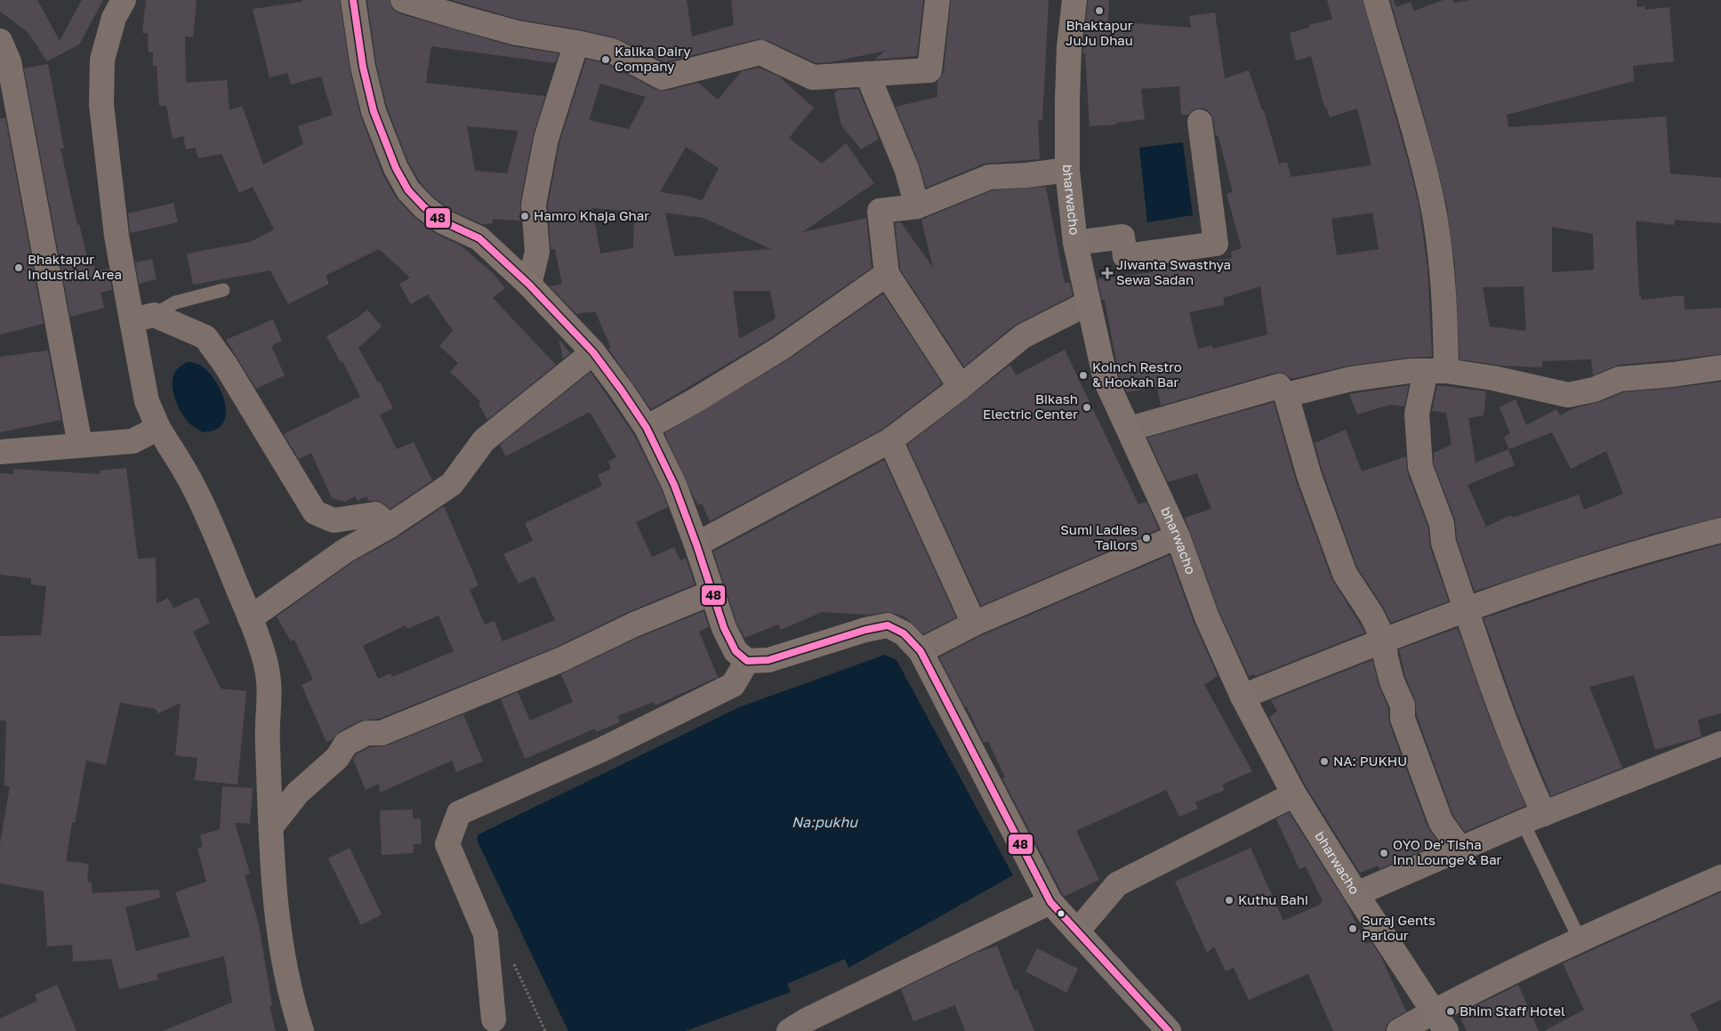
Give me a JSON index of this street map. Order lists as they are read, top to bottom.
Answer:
{
  "streets": {
    "street": ["bharwacho"]
  },
  "water": ["Na:pukhu"],
  "places": {
    "other": [
      "Bhaktapur JuJu Dhau",
      "Kalika Dairy Company",
      "Hamro Khaja Ghar",
      "Bhaktapur Industrial Area",
      "Koinch Restro & Hookah Bar",
      "Bikash Electric Center",
      "Sumi Ladies Tailors",
      "NA: PUKHU",
      "OYO De' Tisha Inn Lounge & Bar",
      "Kuthu Bahi",
      "Suraj Gents Parlour",
      "Bhim Staff Hotel"
    ],
    "health": ["Jiwanta Swasthya Sewa Sadan"]
  },
  "lines": ["transit line 48"]
}
